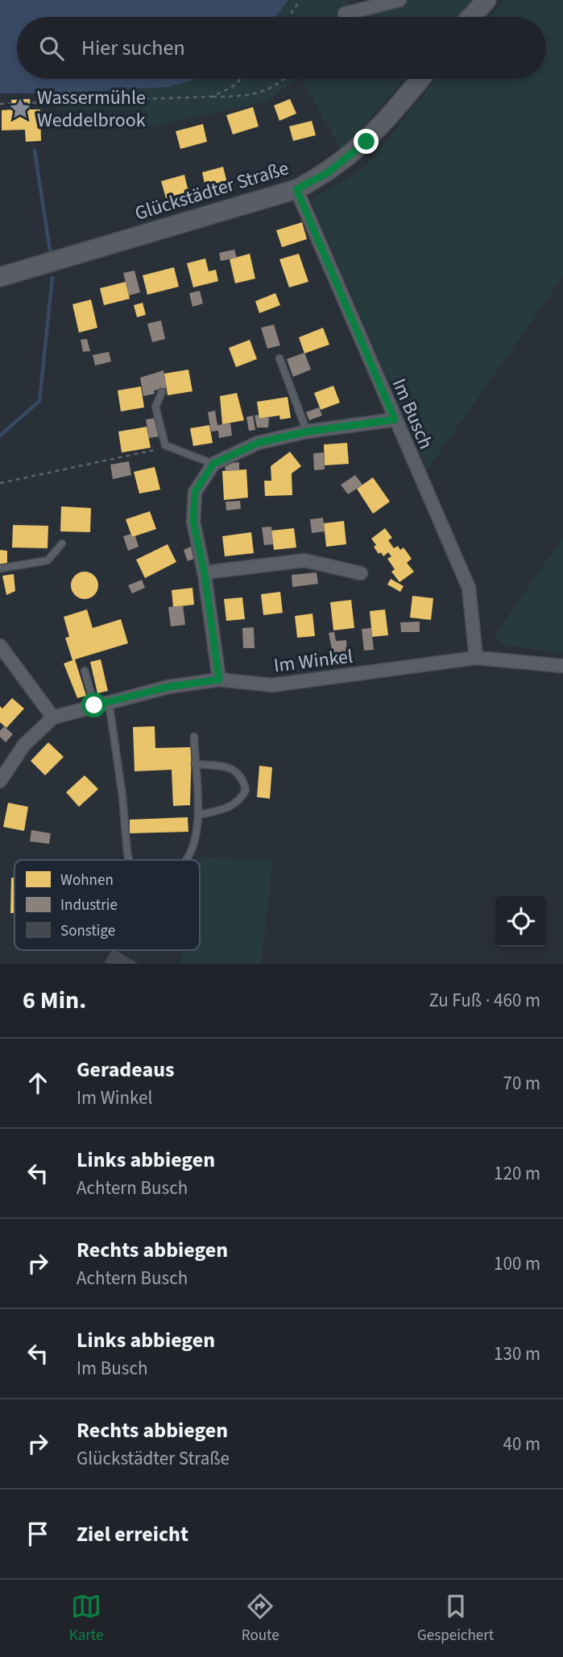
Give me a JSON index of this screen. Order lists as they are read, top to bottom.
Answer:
{
  "streets": {
    "street": ["Glückstädter Straße", "Im Busch", "Im Winkel"]
  },
  "crossings": [
    ["Glückstädter Straße", "Im Busch"],
    ["Im Busch", "Im Winkel"]
  ],
  "places": {
    "place": ["Wassermühle Weddelbrook"]
  },
  "legend": ["Wohnen", "Industrie", "Sonstige"],
  "page": {
    "search": "Hier suchen",
    "heading": ["6 Min.", "Zu Fuß · 460 m"],
    "list": [
      ["Geradeaus", "Im Winkel", "70 m"],
      ["Links abbiegen", "Achtern Busch", "120 m"],
      ["Rechts abbiegen", "Achtern Busch", "100 m"],
      ["Links abbiegen", "Im Busch", "130 m"],
      ["Rechts abbiegen", "Glückstädter Straße", "40 m"],
      "Ziel erreicht"
    ],
    "nav": ["Karte", "Route", "Gespeichert"]
  }
}
